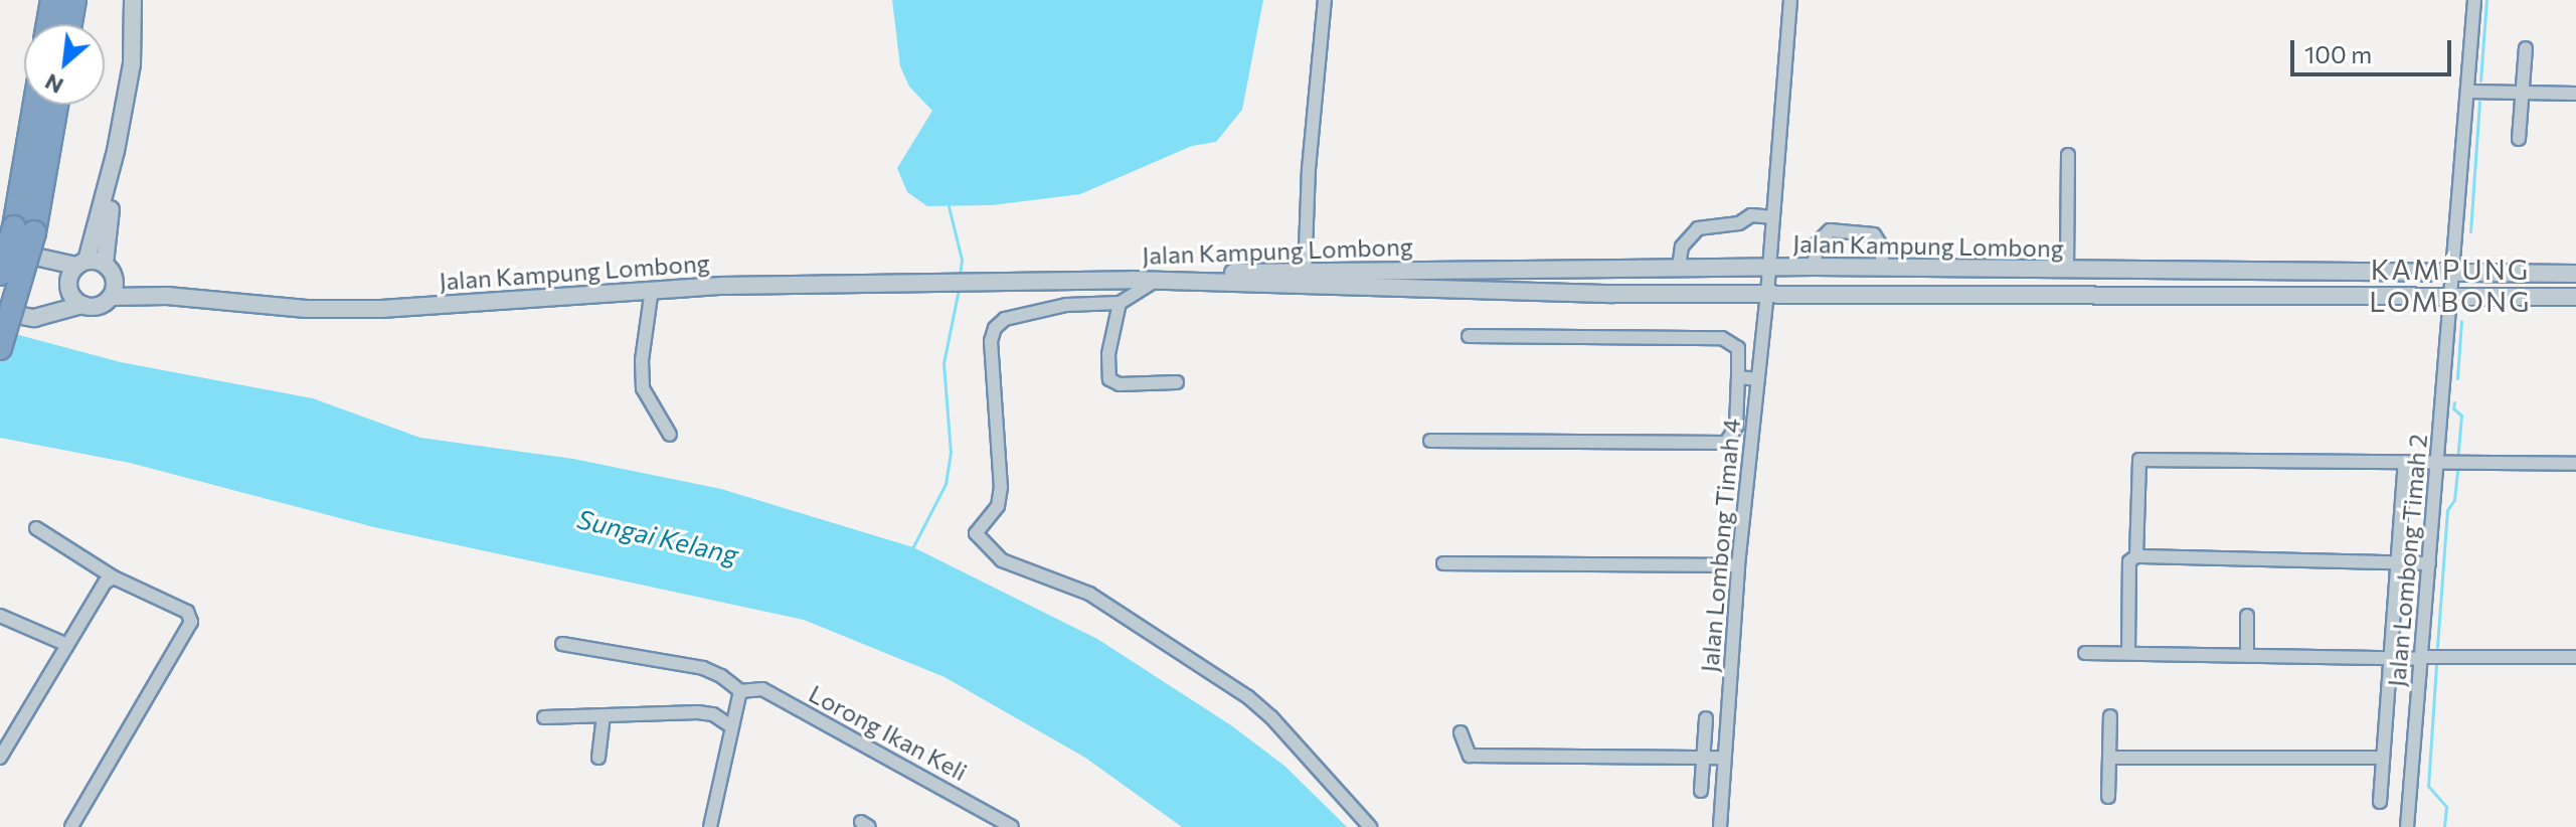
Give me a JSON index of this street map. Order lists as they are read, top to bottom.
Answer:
{
  "streets": {
    "street": [
      "Jalan Kampung Lombong",
      "Jalan Lombong Timah 4",
      "Jalan Lombong Timah 2",
      "Lorong Ikan Keli"
    ]
  },
  "crossings": [
    ["Jalan Kampung Lombong", "Jalan Lombong Timah 4"],
    ["Jalan Kampung Lombong", "Jalan Lombong Timah 2"]
  ],
  "districts": ["KAMPUNG LOMBONG"],
  "water": ["Sungai Kelang"],
  "scale_bar": "100 m",
  "north": "bottom left"
}
